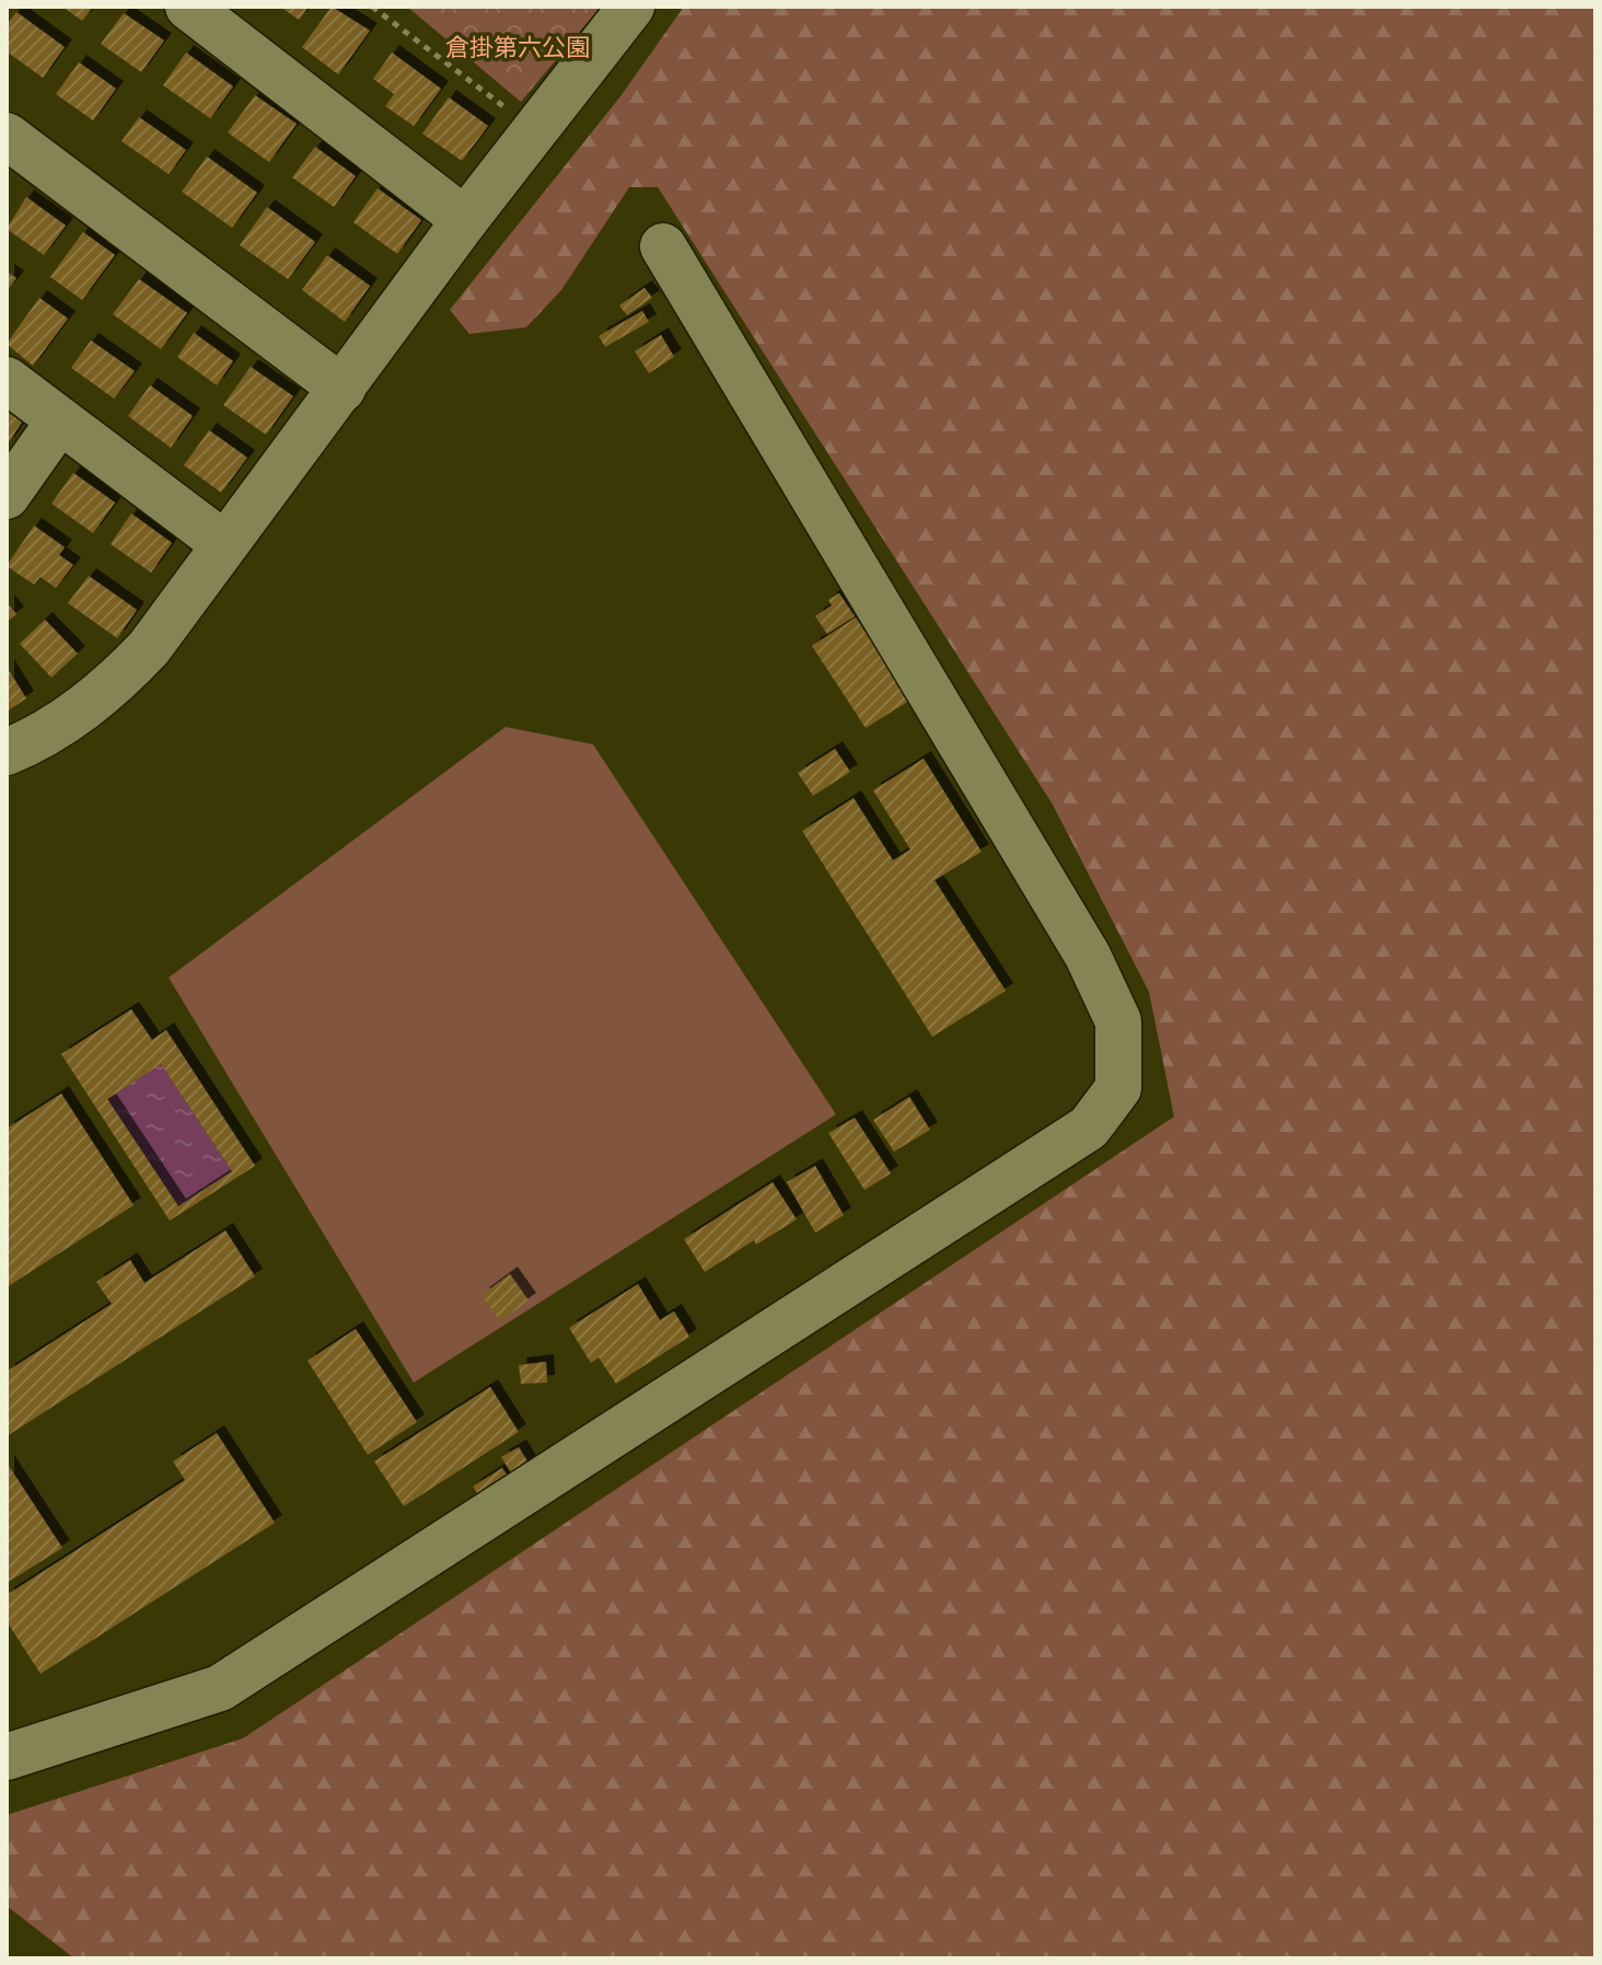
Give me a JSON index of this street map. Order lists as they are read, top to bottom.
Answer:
{
  "parks": ["倉掛第六公園"]
}
